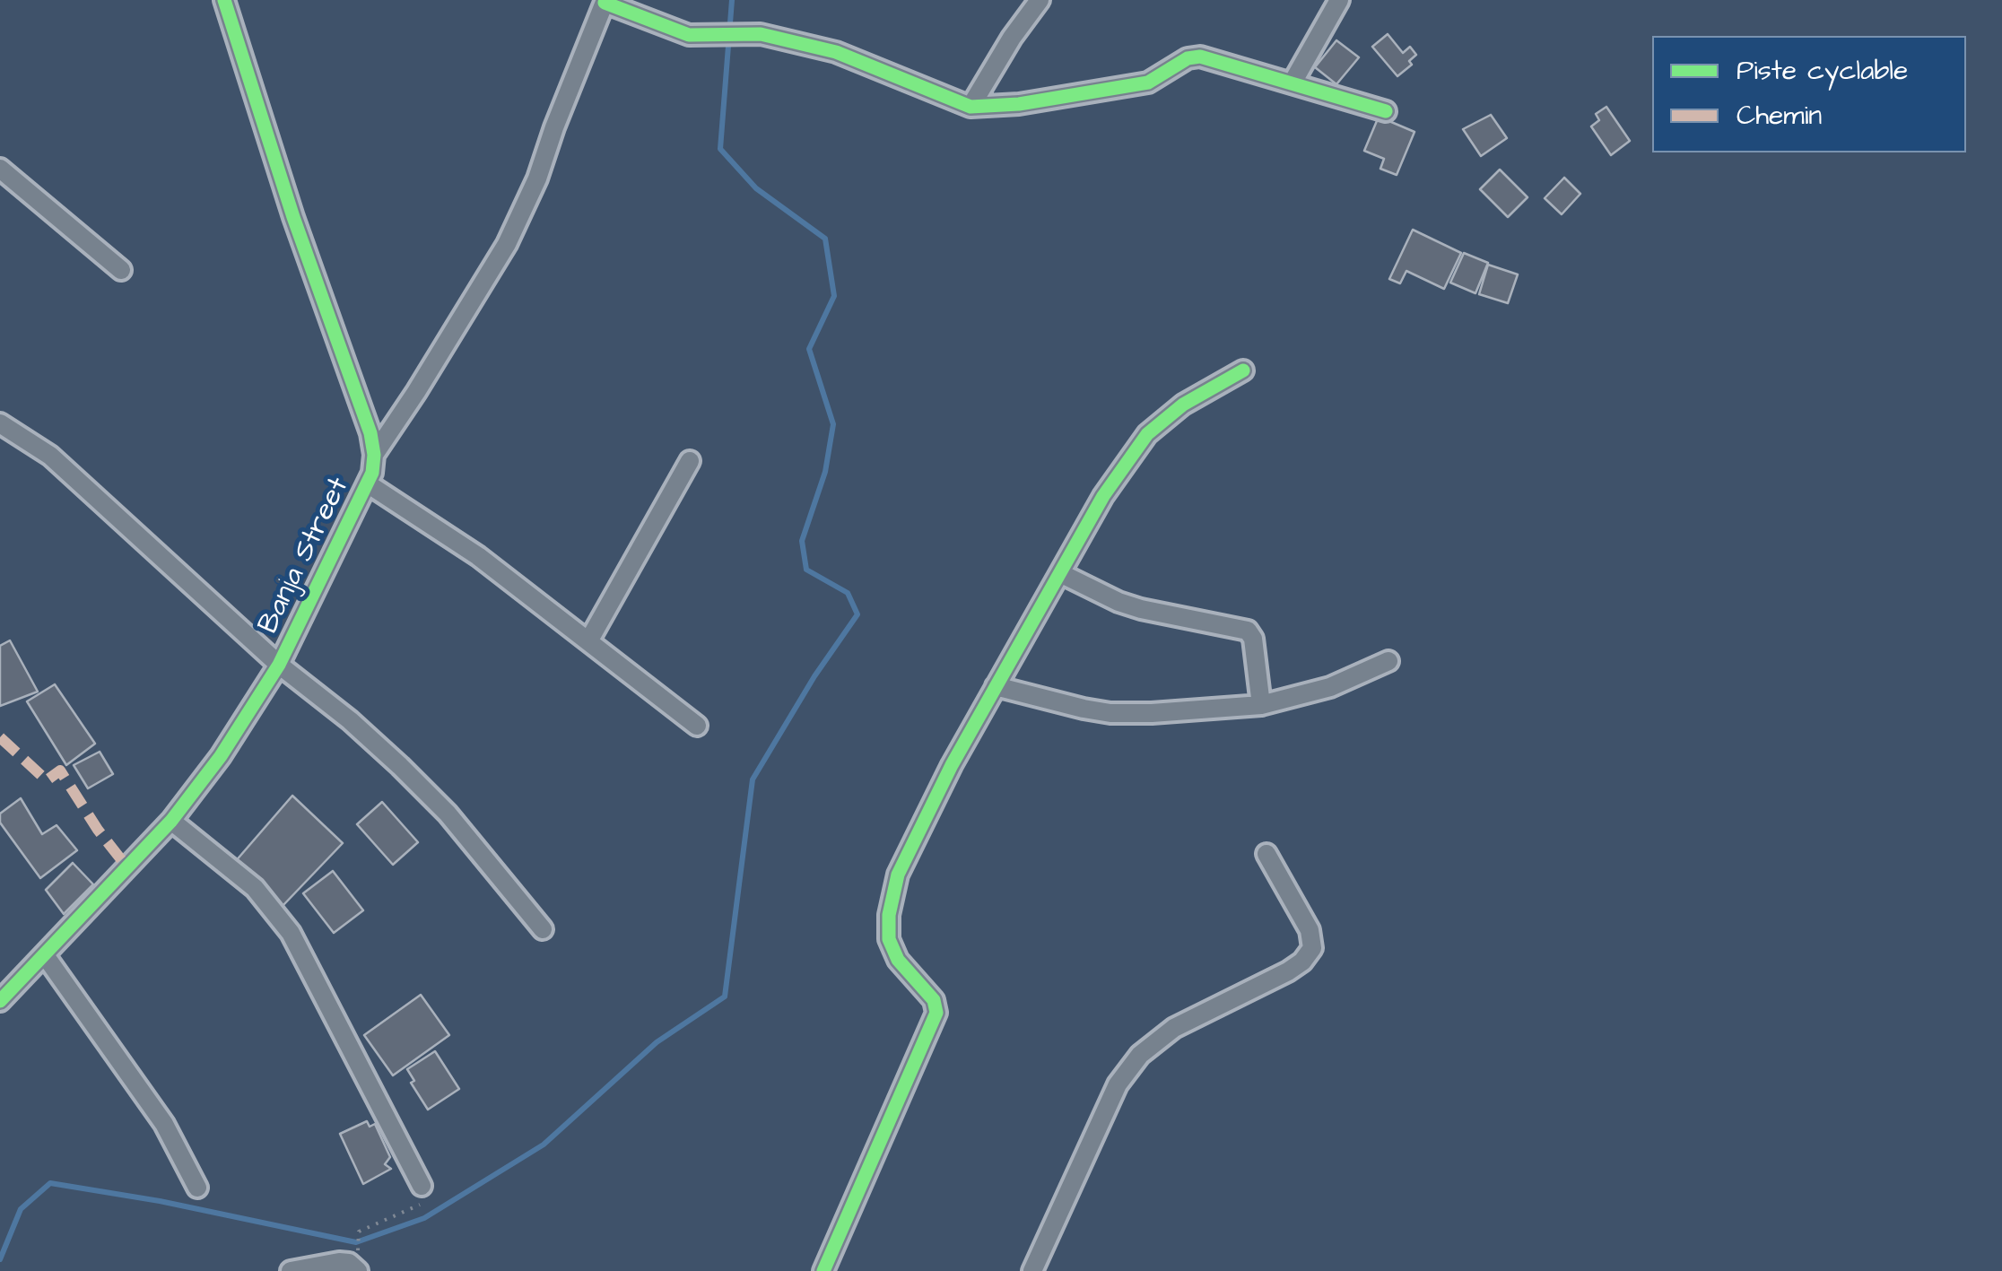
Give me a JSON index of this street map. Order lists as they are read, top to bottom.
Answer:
{
  "streets": {
    "street": ["Banja Street"]
  },
  "legend": ["Piste cyclable", "Chemin"]
}
